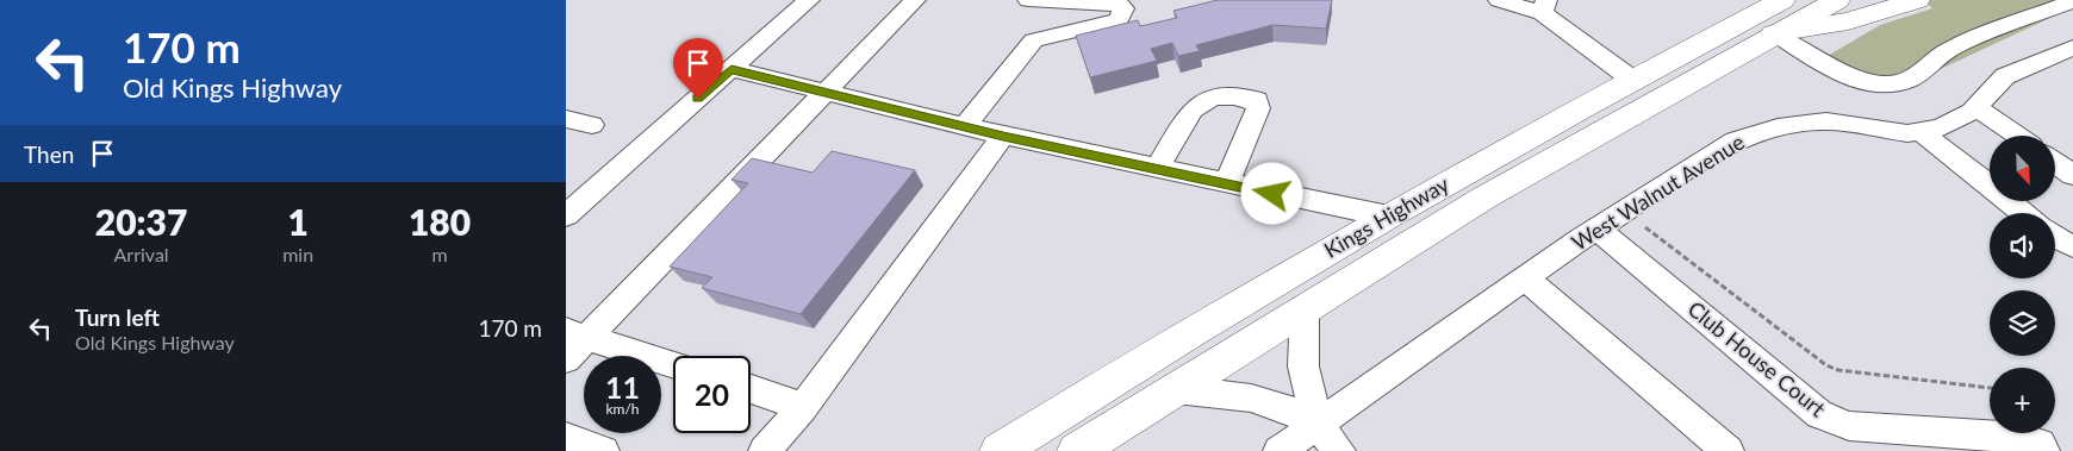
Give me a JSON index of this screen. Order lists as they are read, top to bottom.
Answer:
{
  "streets": {
    "main road": ["Kings Highway"],
    "street": ["West Walnut Avenue", "Club House Court"]
  },
  "crossings": [
    ["West Walnut Avenue", "Club House Court"]
  ],
  "north": "bottom right",
  "page": {
    "turn": ["170 m", "Old Kings Highway"],
    "then": "Then",
    "map_buttons": "+",
    "eta": [
      "20:37",
      "Arrival",
      "1",
      "min",
      "180",
      "m"
    ],
    "list": [
      {
        "name": "Turn left",
        "note": "Old Kings Highway",
        "value": "170 m"
      }
    ],
    "speed": "11 km/h",
    "limit": "20"
  }
}
